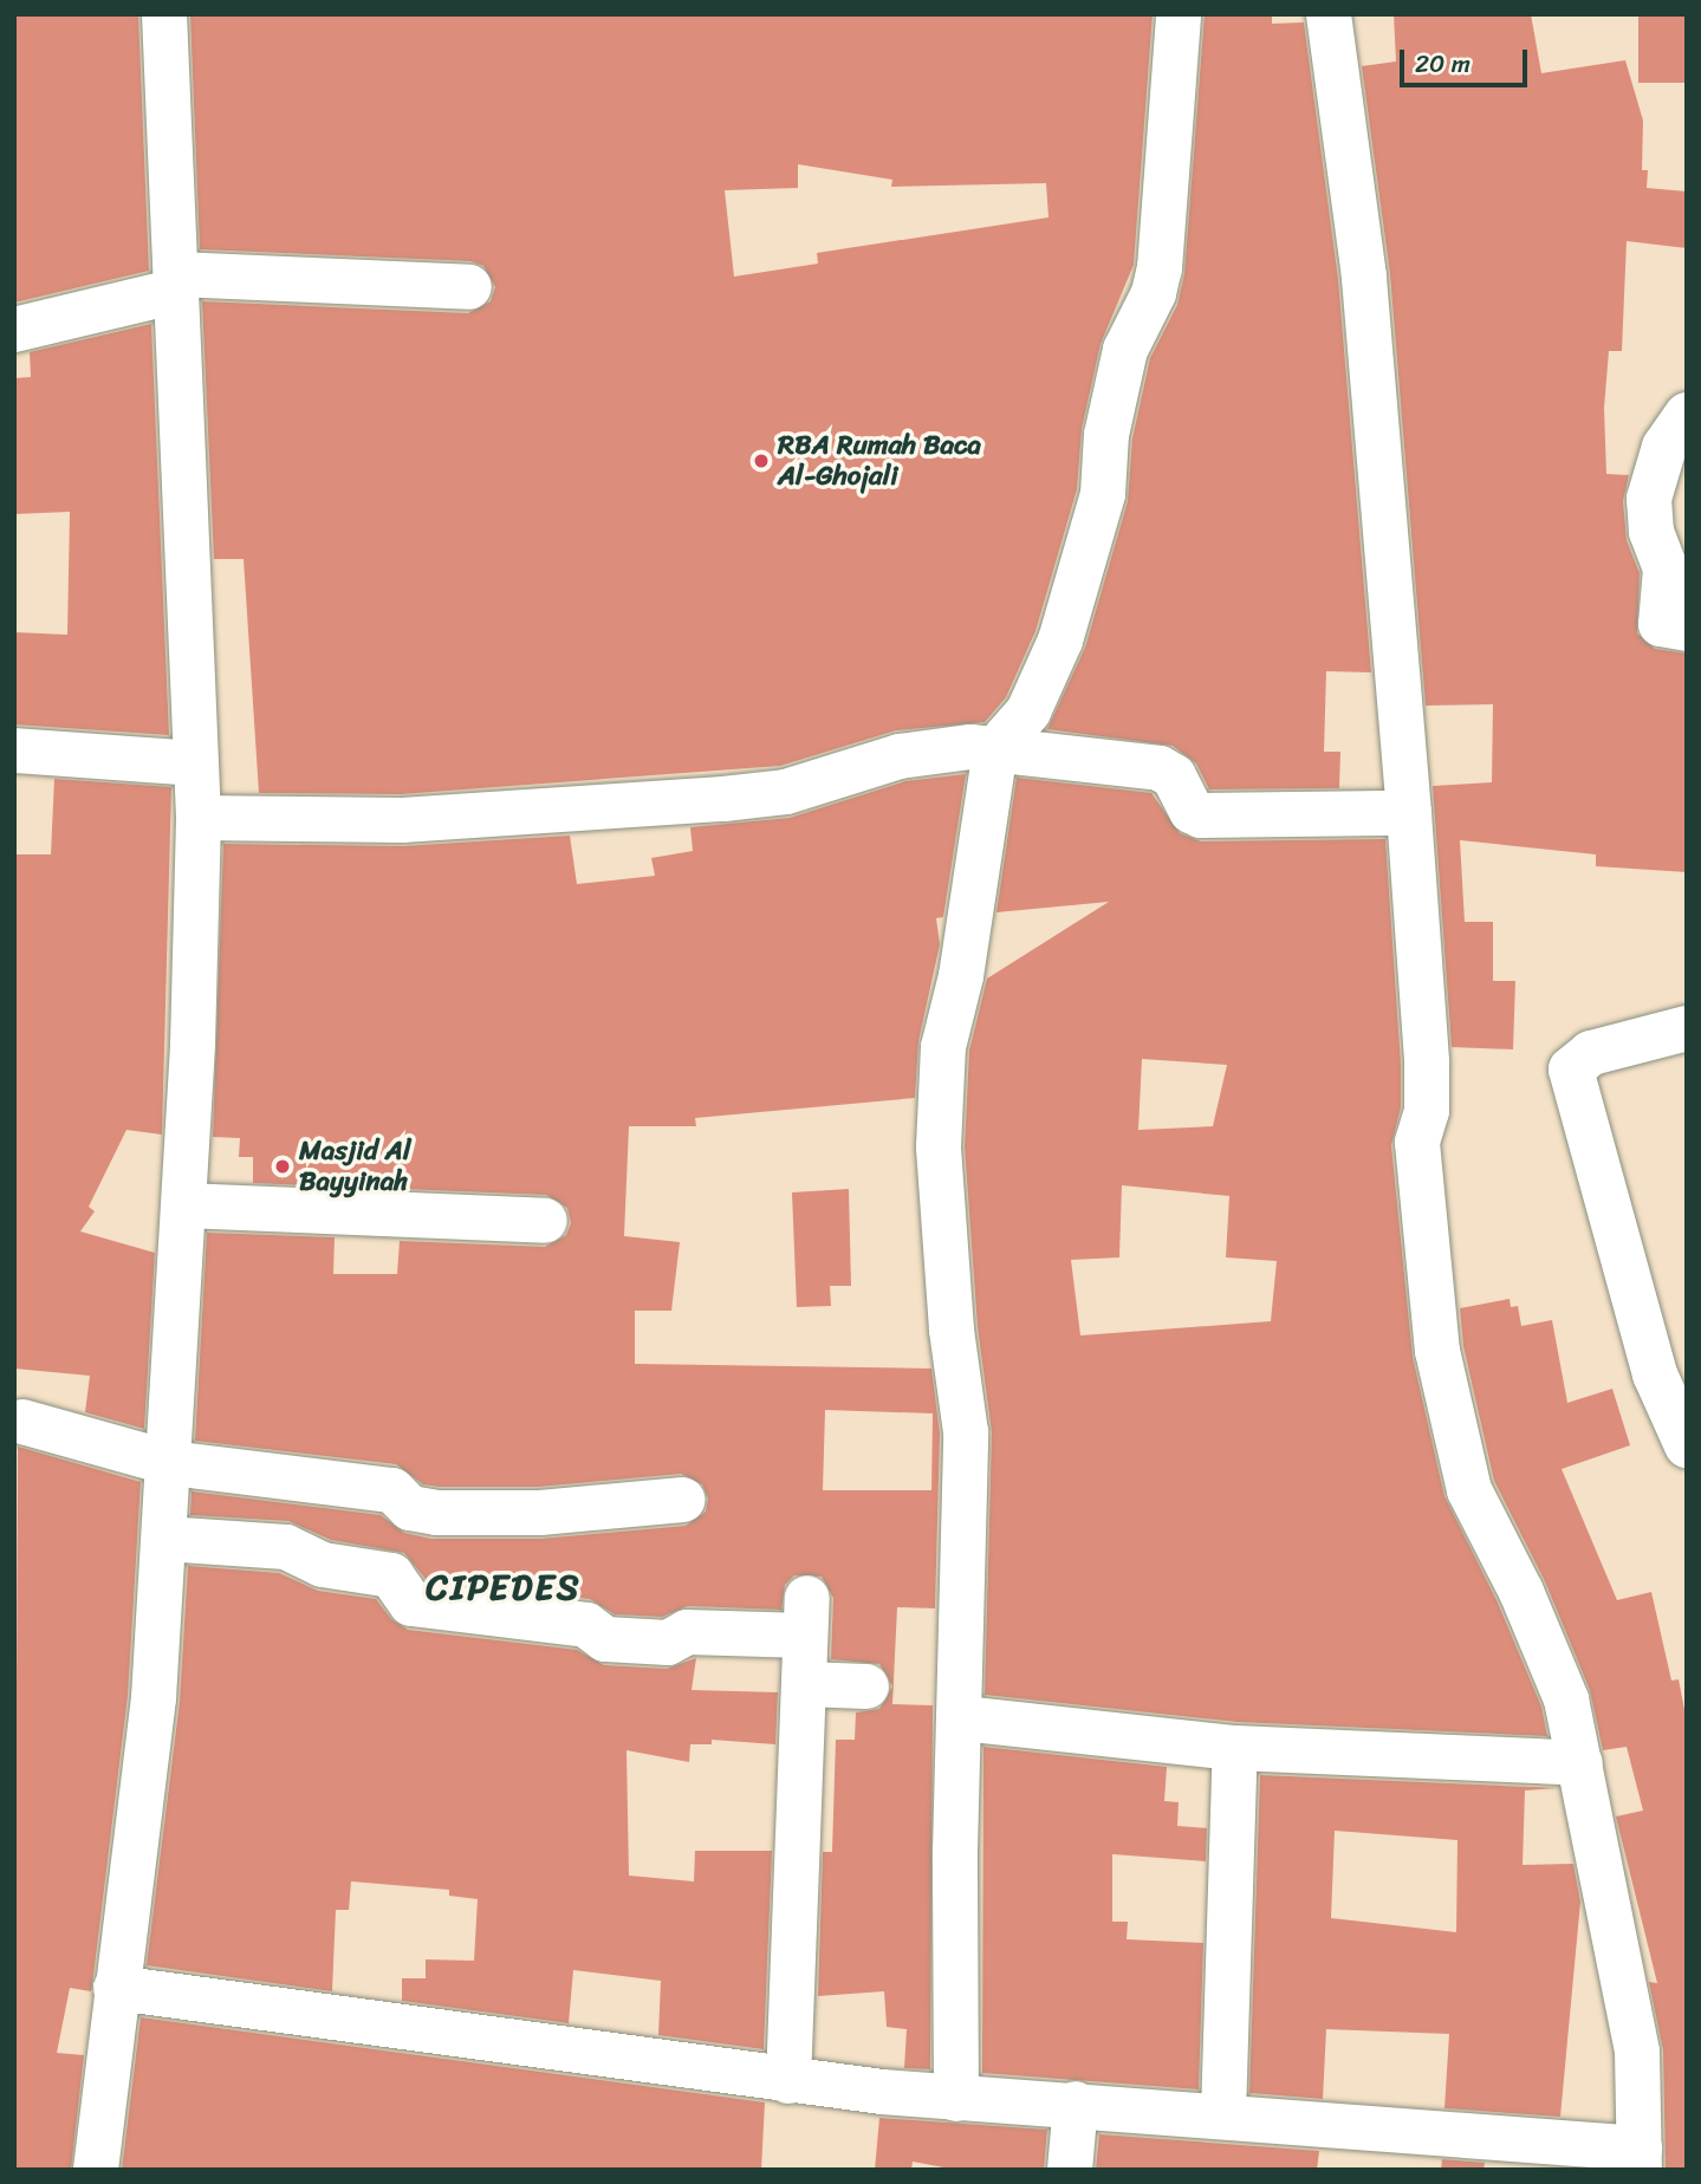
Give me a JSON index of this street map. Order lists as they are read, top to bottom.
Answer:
{
  "districts": ["CIPEDES"],
  "places": ["RBA Rumah Baca Al-Ghojali", "Masjid Al Bayyinah"],
  "scale_bar": "20 m"
}
